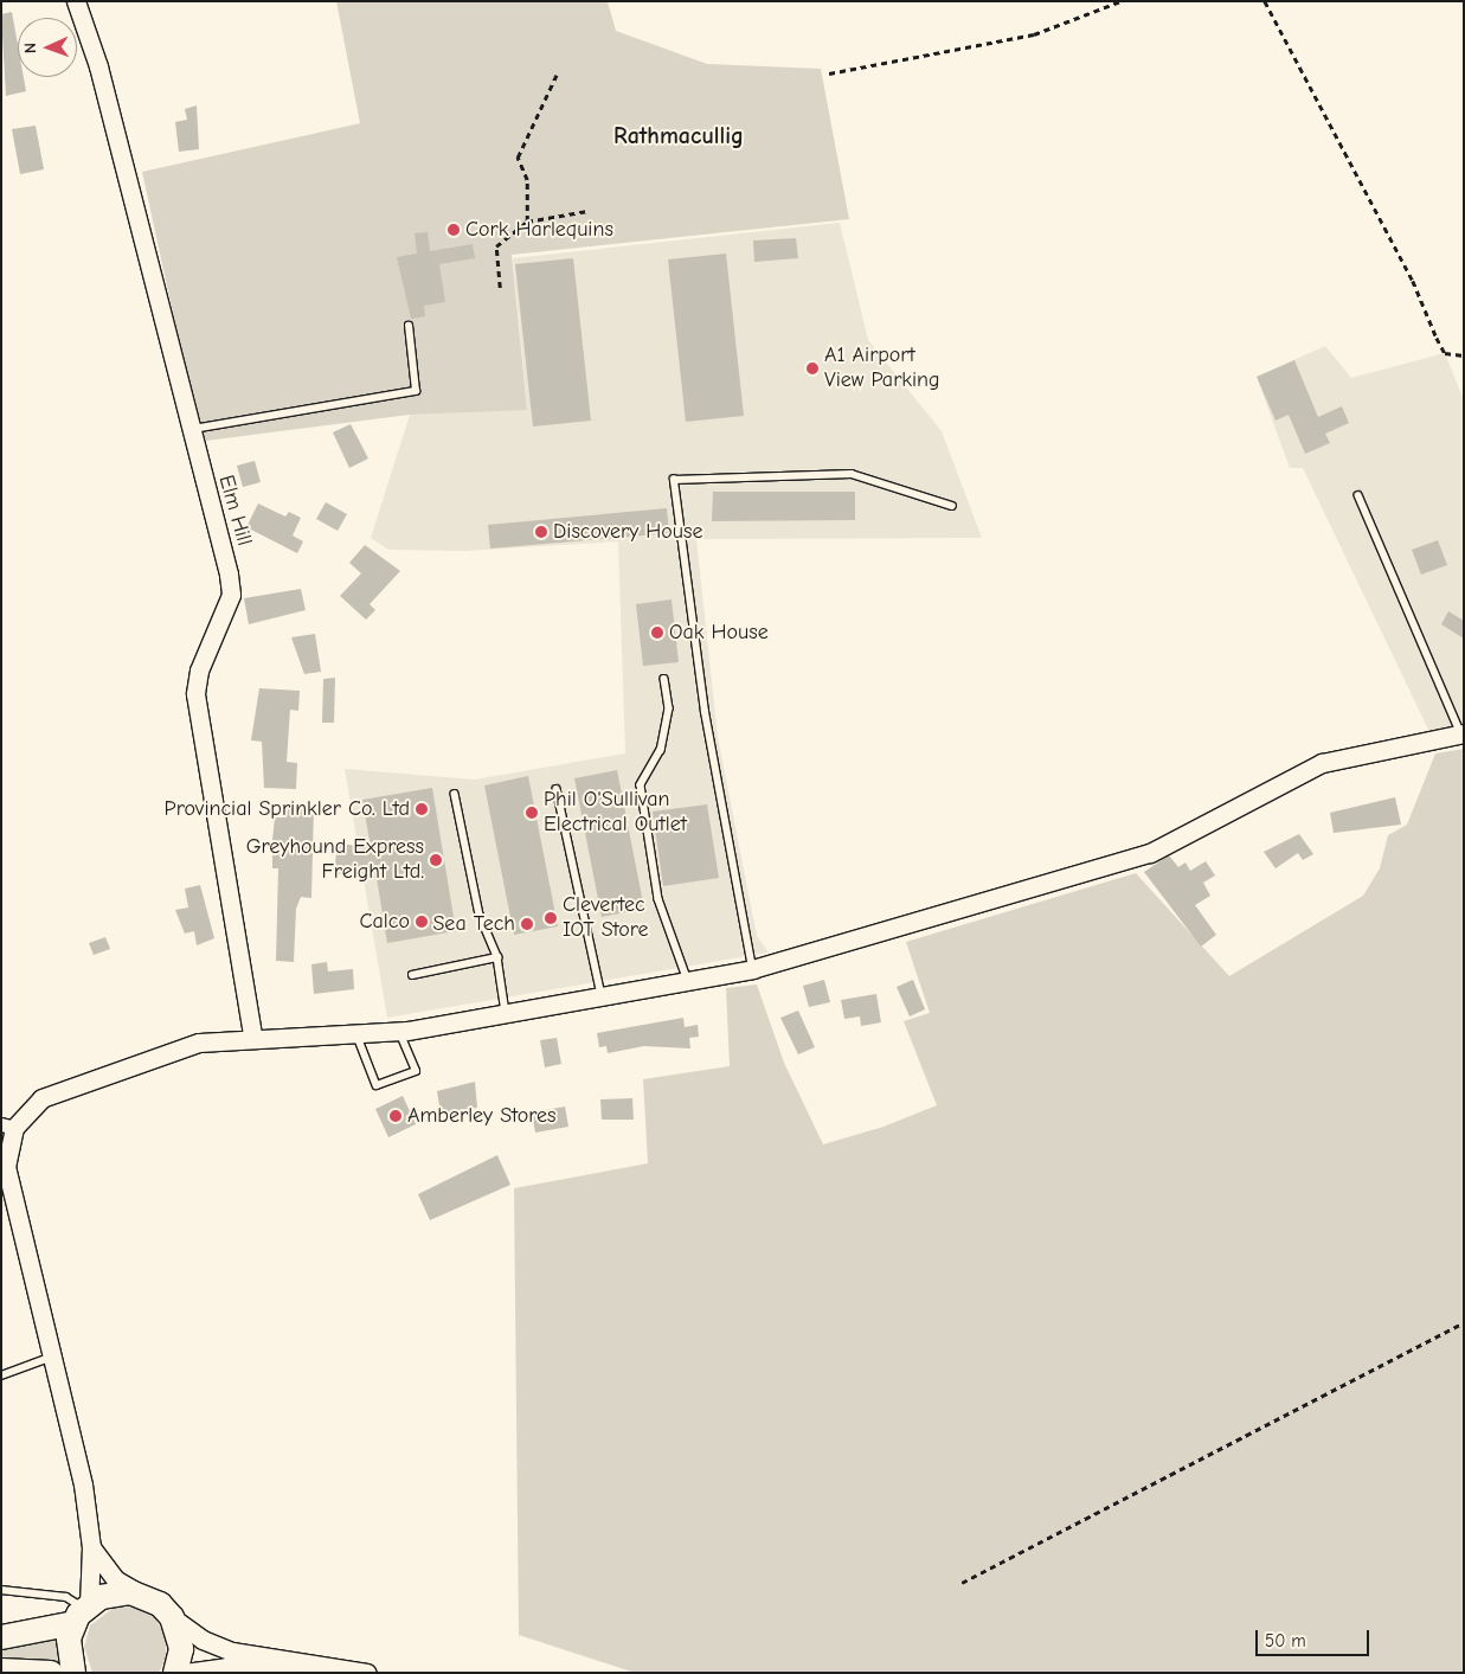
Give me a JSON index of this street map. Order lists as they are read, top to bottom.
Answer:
{
  "streets": {
    "street": ["Elm Hill"]
  },
  "districts": ["Rathmacullig"],
  "places": [
    "Cork Harlequins",
    "A1 Airport View Parking",
    "Discovery House",
    "Oak House",
    "Provincial Sprinkler Co. Ltd",
    "Phil O'Sullivan Electrical Outlet",
    "Greyhound Express Freight Ltd.",
    "Clevertec IOT Store",
    "Calco",
    "Sea Tech",
    "Amberley Stores"
  ],
  "scale_bar": "50 m",
  "north": "left"
}
